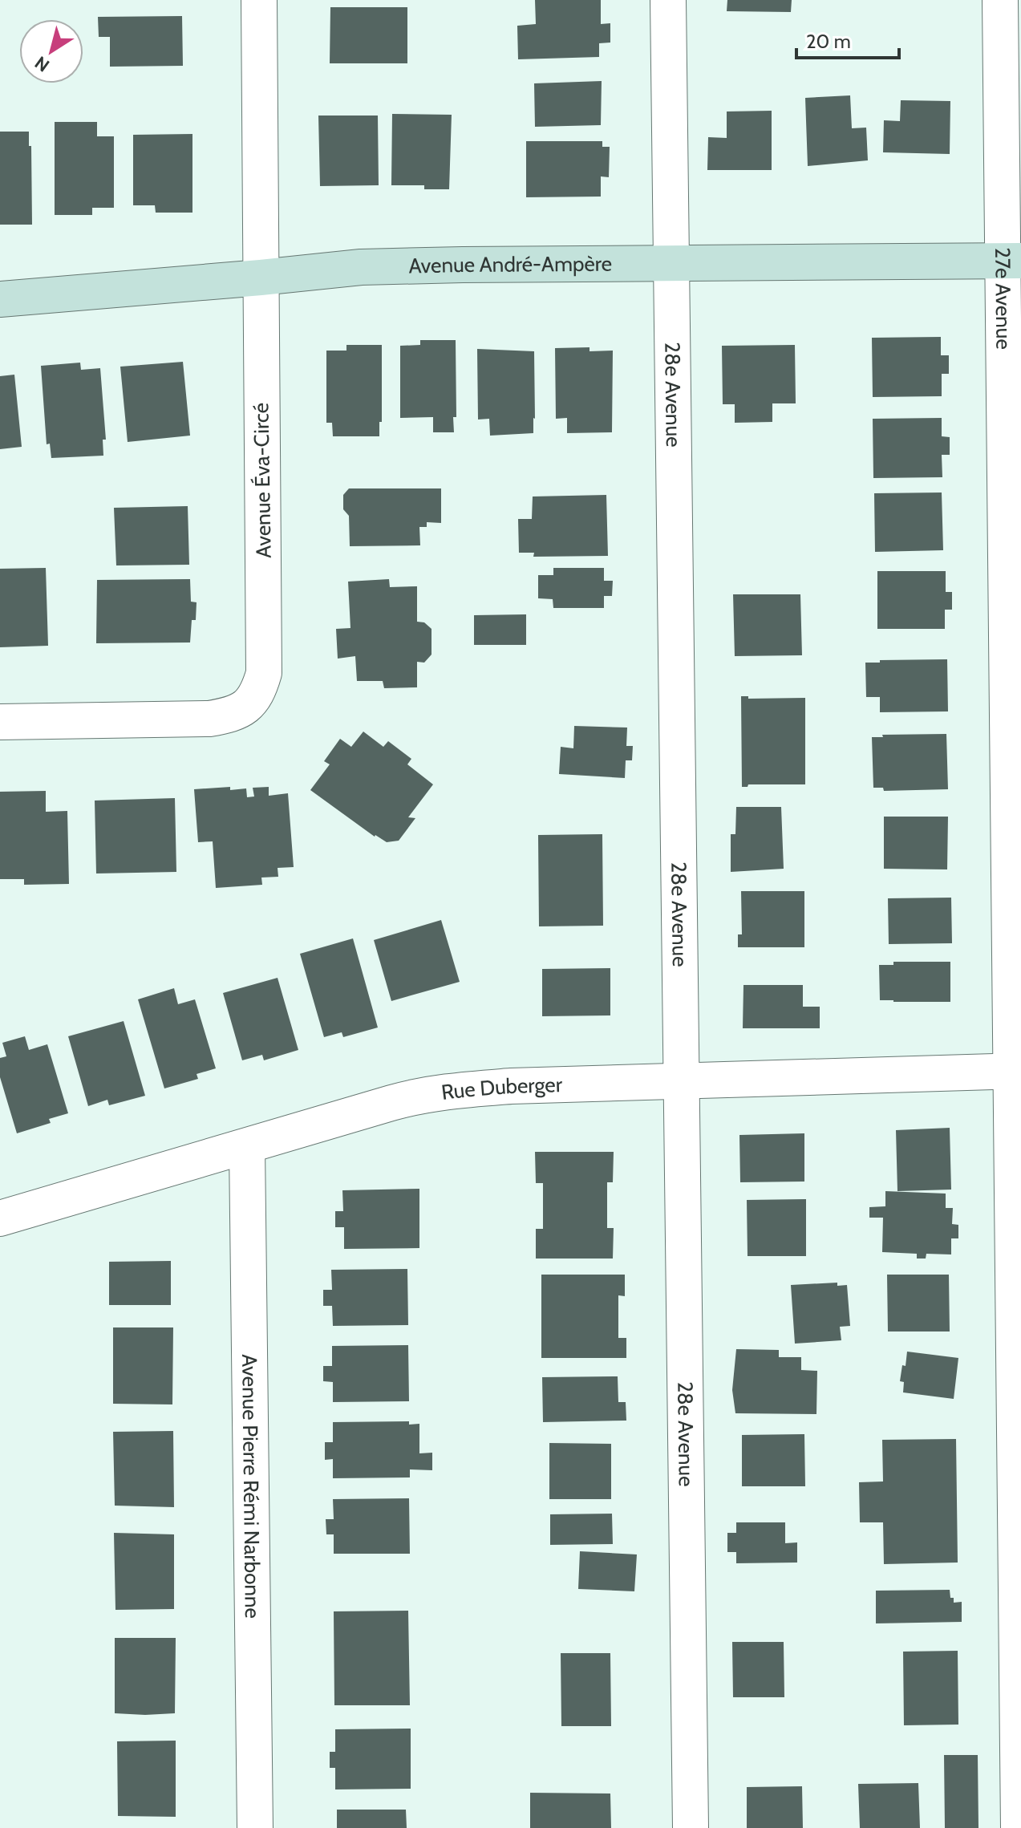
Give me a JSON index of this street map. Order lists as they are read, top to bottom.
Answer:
{
  "streets": {
    "street": [
      "Avenue André-Ampère",
      "27e Avenue",
      "28e Avenue",
      "Avenue Éva-Circé",
      "Rue Duberger",
      "Avenue Pierre Rémi Narbonne"
    ]
  },
  "crossings": [
    ["Avenue André-Ampère", "27e Avenue"],
    ["Avenue André-Ampère", "28e Avenue"],
    ["Avenue André-Ampère", "Avenue Éva-Circé"],
    ["27e Avenue", "Rue Duberger"],
    ["28e Avenue", "Rue Duberger"],
    ["Rue Duberger", "Avenue Pierre Rémi Narbonne"]
  ],
  "scale_bar": "20 m",
  "north": "bottom left"
}
